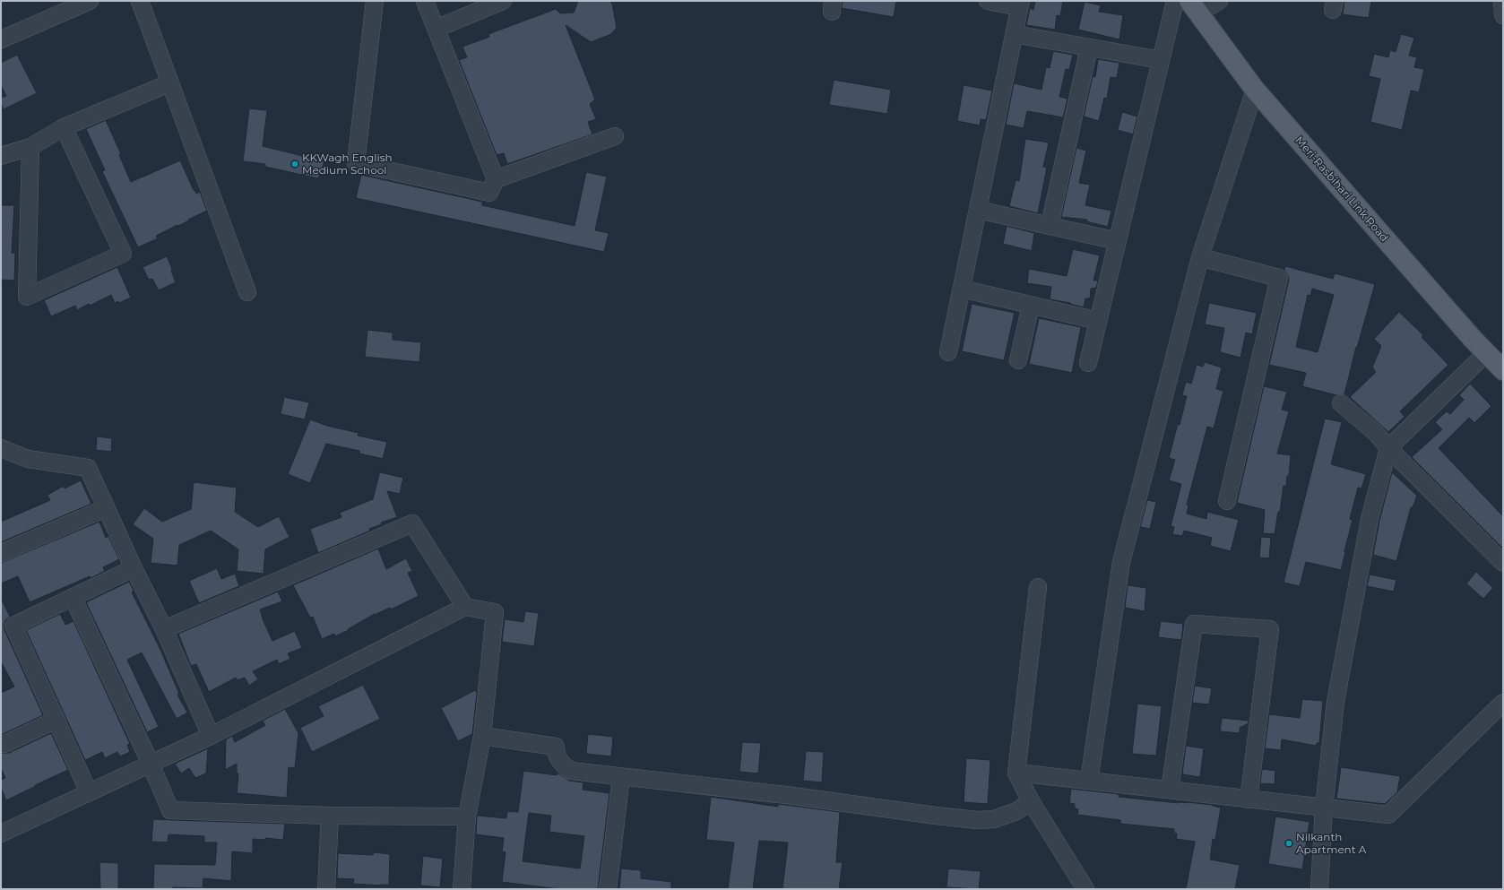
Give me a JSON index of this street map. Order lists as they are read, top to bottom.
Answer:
{
  "streets": {
    "main road": ["Meri-Rasbihari Link Road"]
  },
  "places": ["KKWagh English Medium School", "Nilkanth Apartment A"]
}
